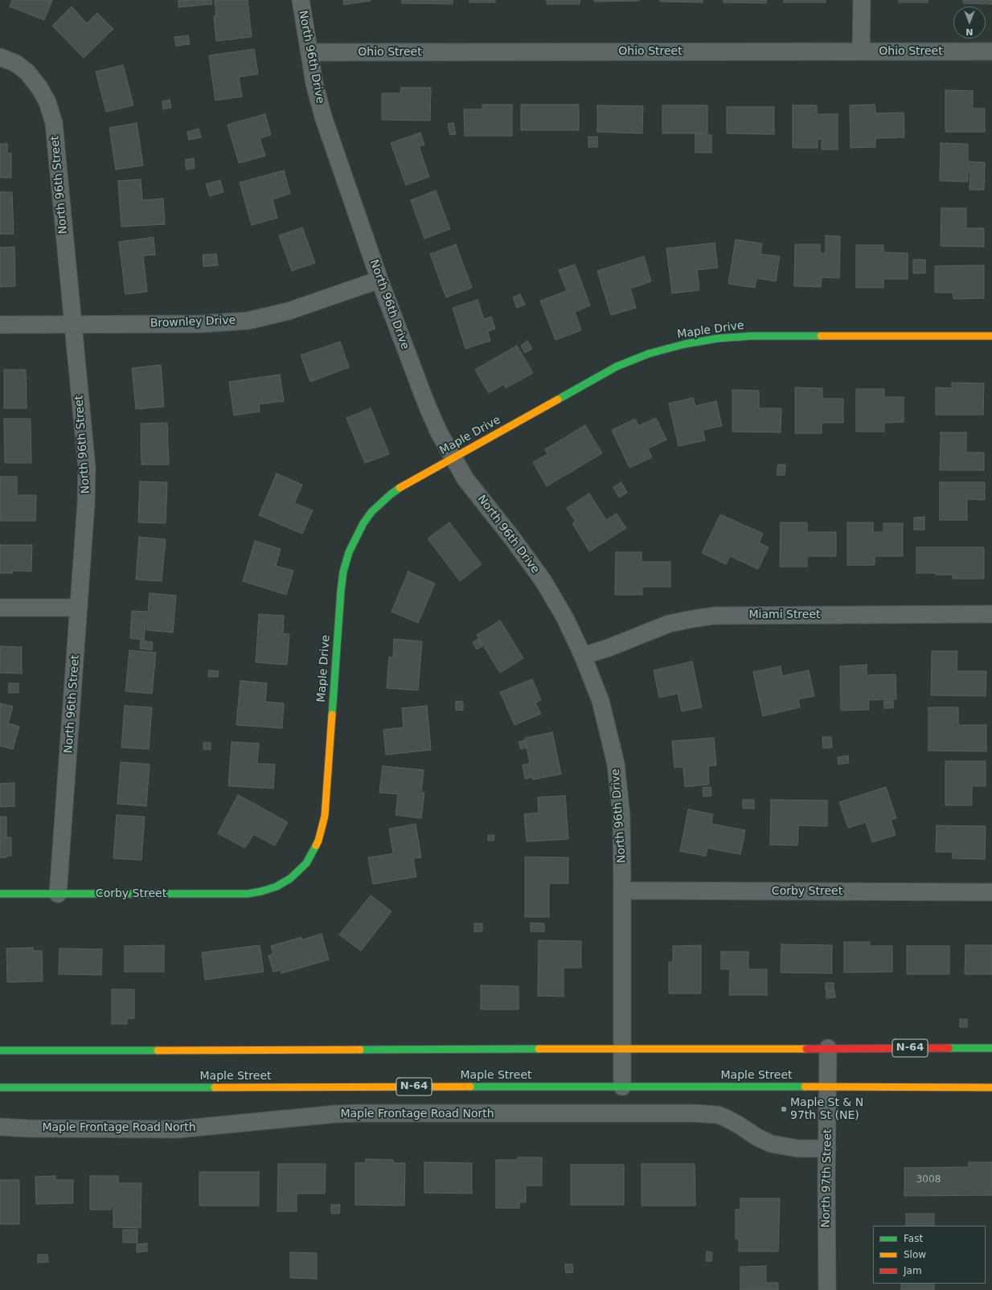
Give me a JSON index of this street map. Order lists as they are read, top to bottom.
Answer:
{
  "streets": {
    "main road": [
      "Maple Drive",
      "Corby Street",
      "N-64",
      "Maple Street"
    ],
    "street": [
      "Ohio Street",
      "North 96th Drive",
      "North 96th Street",
      "Brownley Drive",
      "Miami Street",
      "Maple Frontage Road North",
      "North 97th Street"
    ]
  },
  "crossings": [
    ["Ohio Street", "North 96th Drive"],
    ["North 96th Drive", "Brownley Drive"],
    ["North 96th Drive", "Maple Drive"],
    ["North 96th Drive", "Miami Street"],
    ["North 96th Drive", "Corby Street"],
    ["North 96th Drive", "N-64"],
    ["North 96th Drive", "Maple Street"],
    ["North 96th Street", "Brownley Drive"],
    ["North 96th Street", "Corby Street"],
    ["Maple Drive", "Corby Street"],
    ["N-64", "North 97th Street"],
    ["Maple Street", "North 97th Street"],
    ["Maple Frontage Road North", "North 97th Street"]
  ],
  "places": ["Maple St & N 97th St (NE)"],
  "house_numbers": ["3008"],
  "legend": ["Fast", "Slow", "Jam"],
  "north": "bottom"
}
